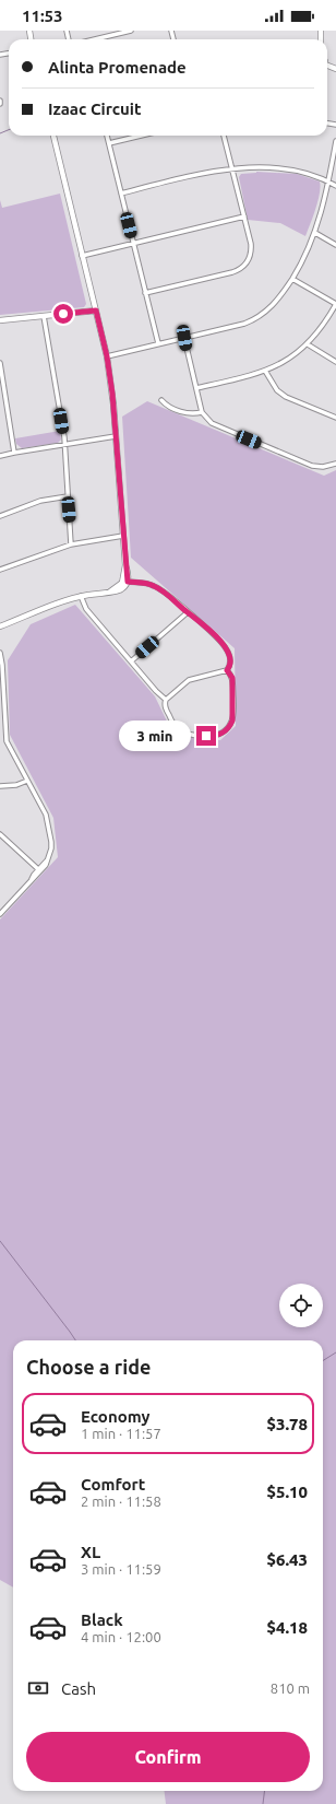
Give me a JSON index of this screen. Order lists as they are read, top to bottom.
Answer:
{
  "page": {
    "status": "11:53",
    "banner": ["Alinta Promenade", "Izaac Circuit"],
    "bubble": "3 min",
    "heading": "Choose a ride",
    "list": [
      {
        "name": "Economy",
        "note": "1 min · 11:57",
        "value": "$3.78"
      },
      {
        "name": "Comfort",
        "note": "2 min · 11:58",
        "value": "$5.10"
      },
      {
        "name": "XL",
        "note": "3 min · 11:59",
        "value": "$6.43"
      },
      {
        "name": "Black",
        "note": "4 min · 12:00",
        "value": "$4.18"
      }
    ],
    "pay": ["Cash", "810 m"],
    "buttons": "Confirm"
  }
}
